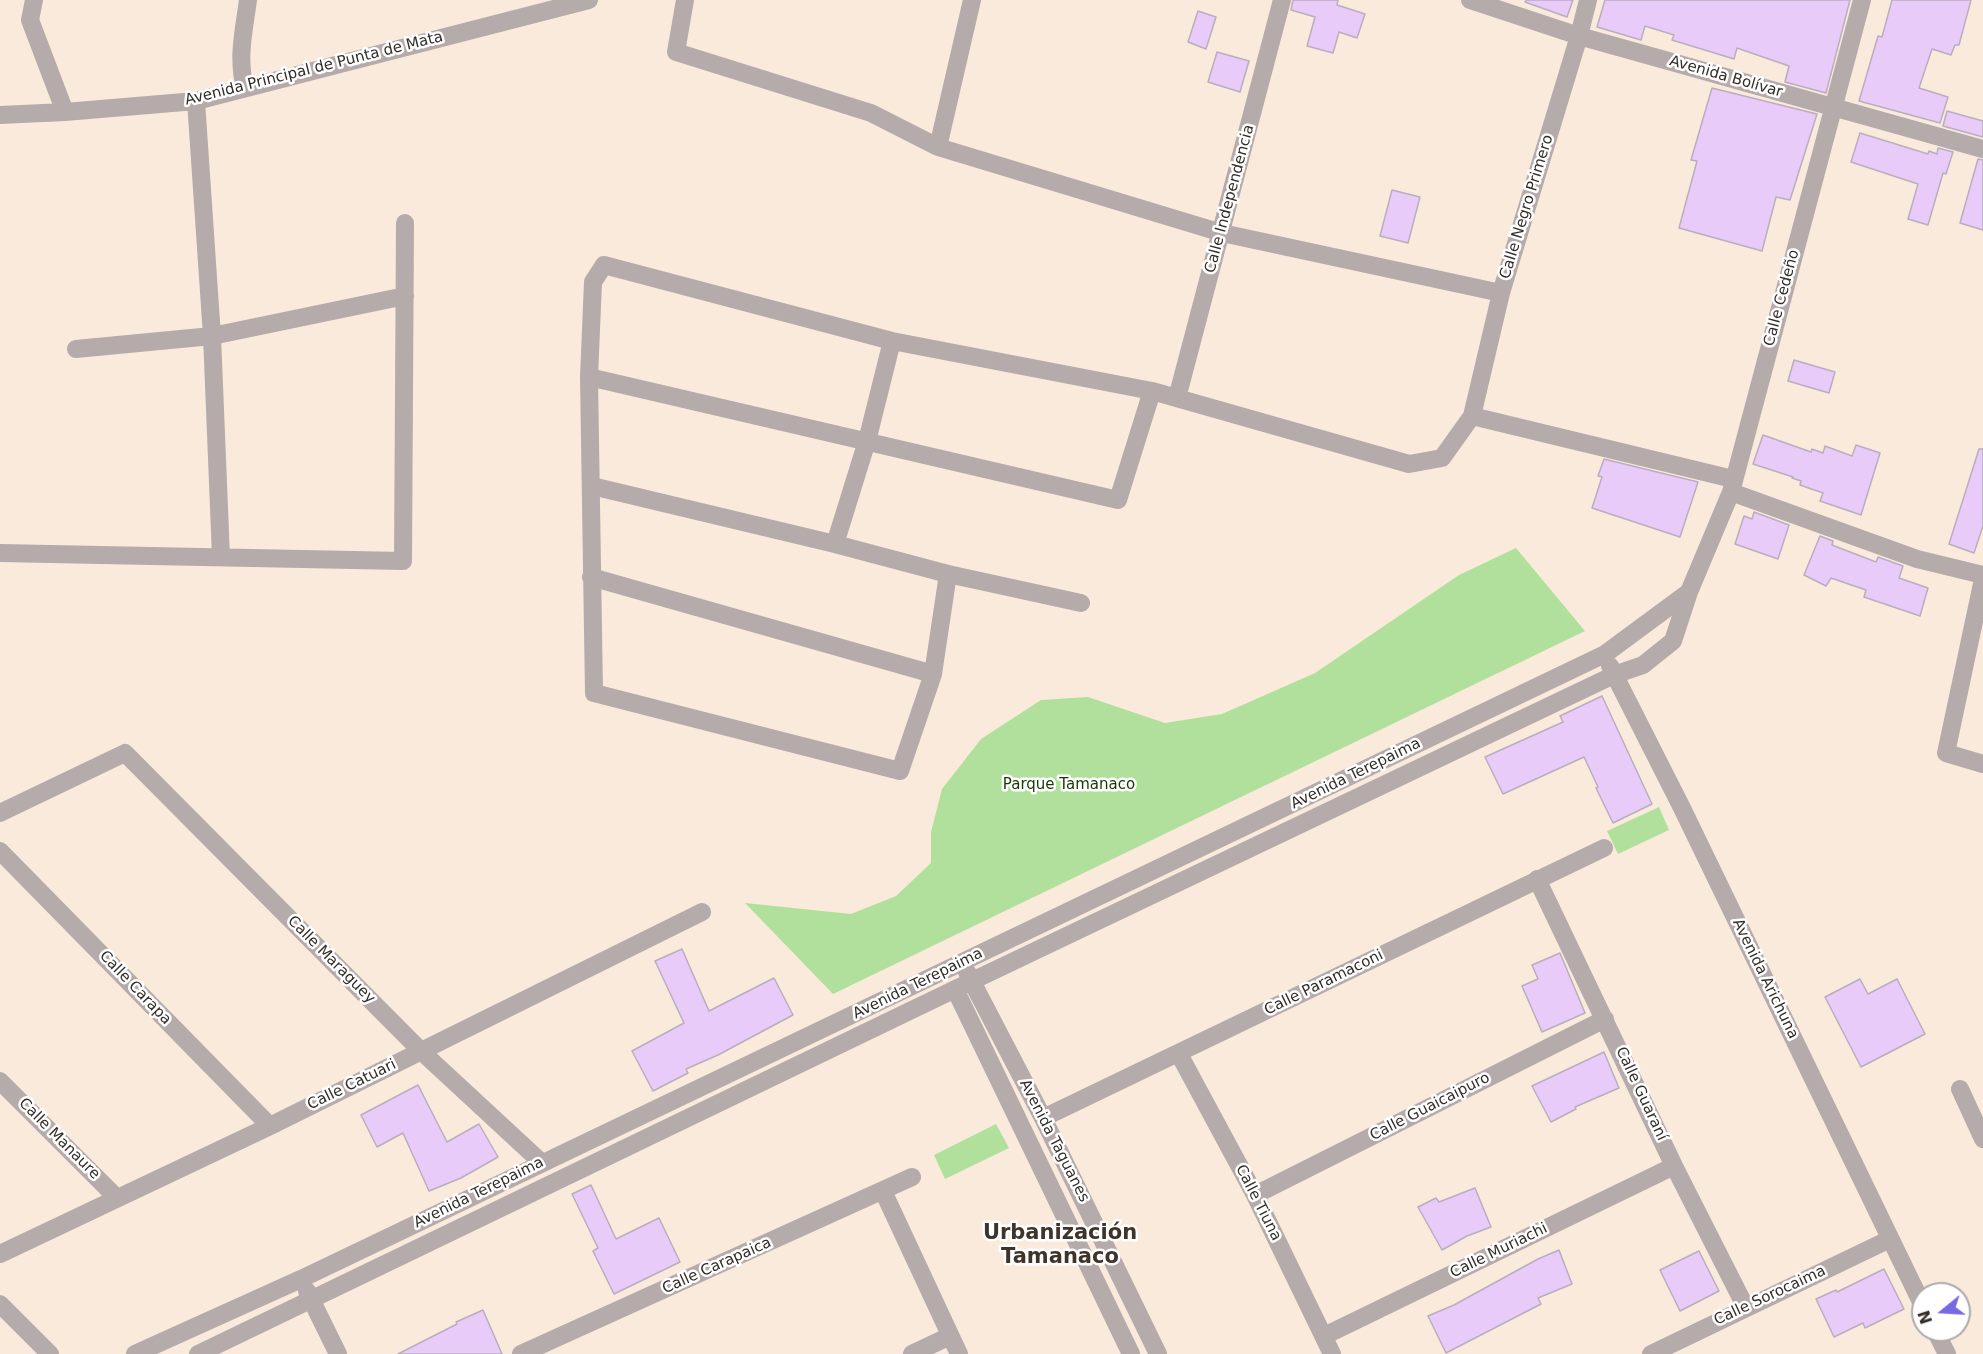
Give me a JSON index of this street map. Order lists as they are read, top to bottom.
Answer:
{
  "streets": {
    "street": [
      "Avenida Principal de Punta de Mata",
      "Avenida Bolívar",
      "Calle Independencia",
      "Calle Negro Primero",
      "Calle Cedeño",
      "Avenida Terepaima",
      "Calle Maraguey",
      "Avenida Arichuna",
      "Calle Paramaconi",
      "Calle Carapa",
      "Calle Catuari",
      "Calle Guaraní",
      "Calle Guaicaipuro",
      "Calle Manaure",
      "Avenida Taguanes",
      "Calle Tiuna",
      "Calle Muriachi",
      "Calle Carapaica",
      "Calle Sorocaima"
    ]
  },
  "crossings": [
    ["Avenida Bolívar", "Calle Negro Primero"],
    ["Avenida Bolívar", "Calle Cedeño"],
    ["Calle Cedeño", "Avenida Terepaima"],
    ["Avenida Terepaima", "Calle Maraguey"],
    ["Avenida Terepaima", "Avenida Arichuna"],
    ["Avenida Terepaima", "Avenida Taguanes"],
    ["Calle Maraguey", "Calle Catuari"],
    ["Avenida Arichuna", "Calle Sorocaima"],
    ["Calle Paramaconi", "Calle Guaraní"],
    ["Calle Paramaconi", "Avenida Taguanes"],
    ["Calle Paramaconi", "Calle Tiuna"],
    ["Calle Carapa", "Calle Catuari"],
    ["Calle Catuari", "Calle Manaure"],
    ["Calle Guaraní", "Calle Guaicaipuro"],
    ["Calle Guaraní", "Calle Muriachi"],
    ["Calle Guaraní", "Calle Sorocaima"],
    ["Calle Guaicaipuro", "Calle Tiuna"],
    ["Calle Tiuna", "Calle Muriachi"]
  ],
  "districts": ["Urbanización Tamanaco"],
  "parks": ["Parque Tamanaco"],
  "north": "left"
}
